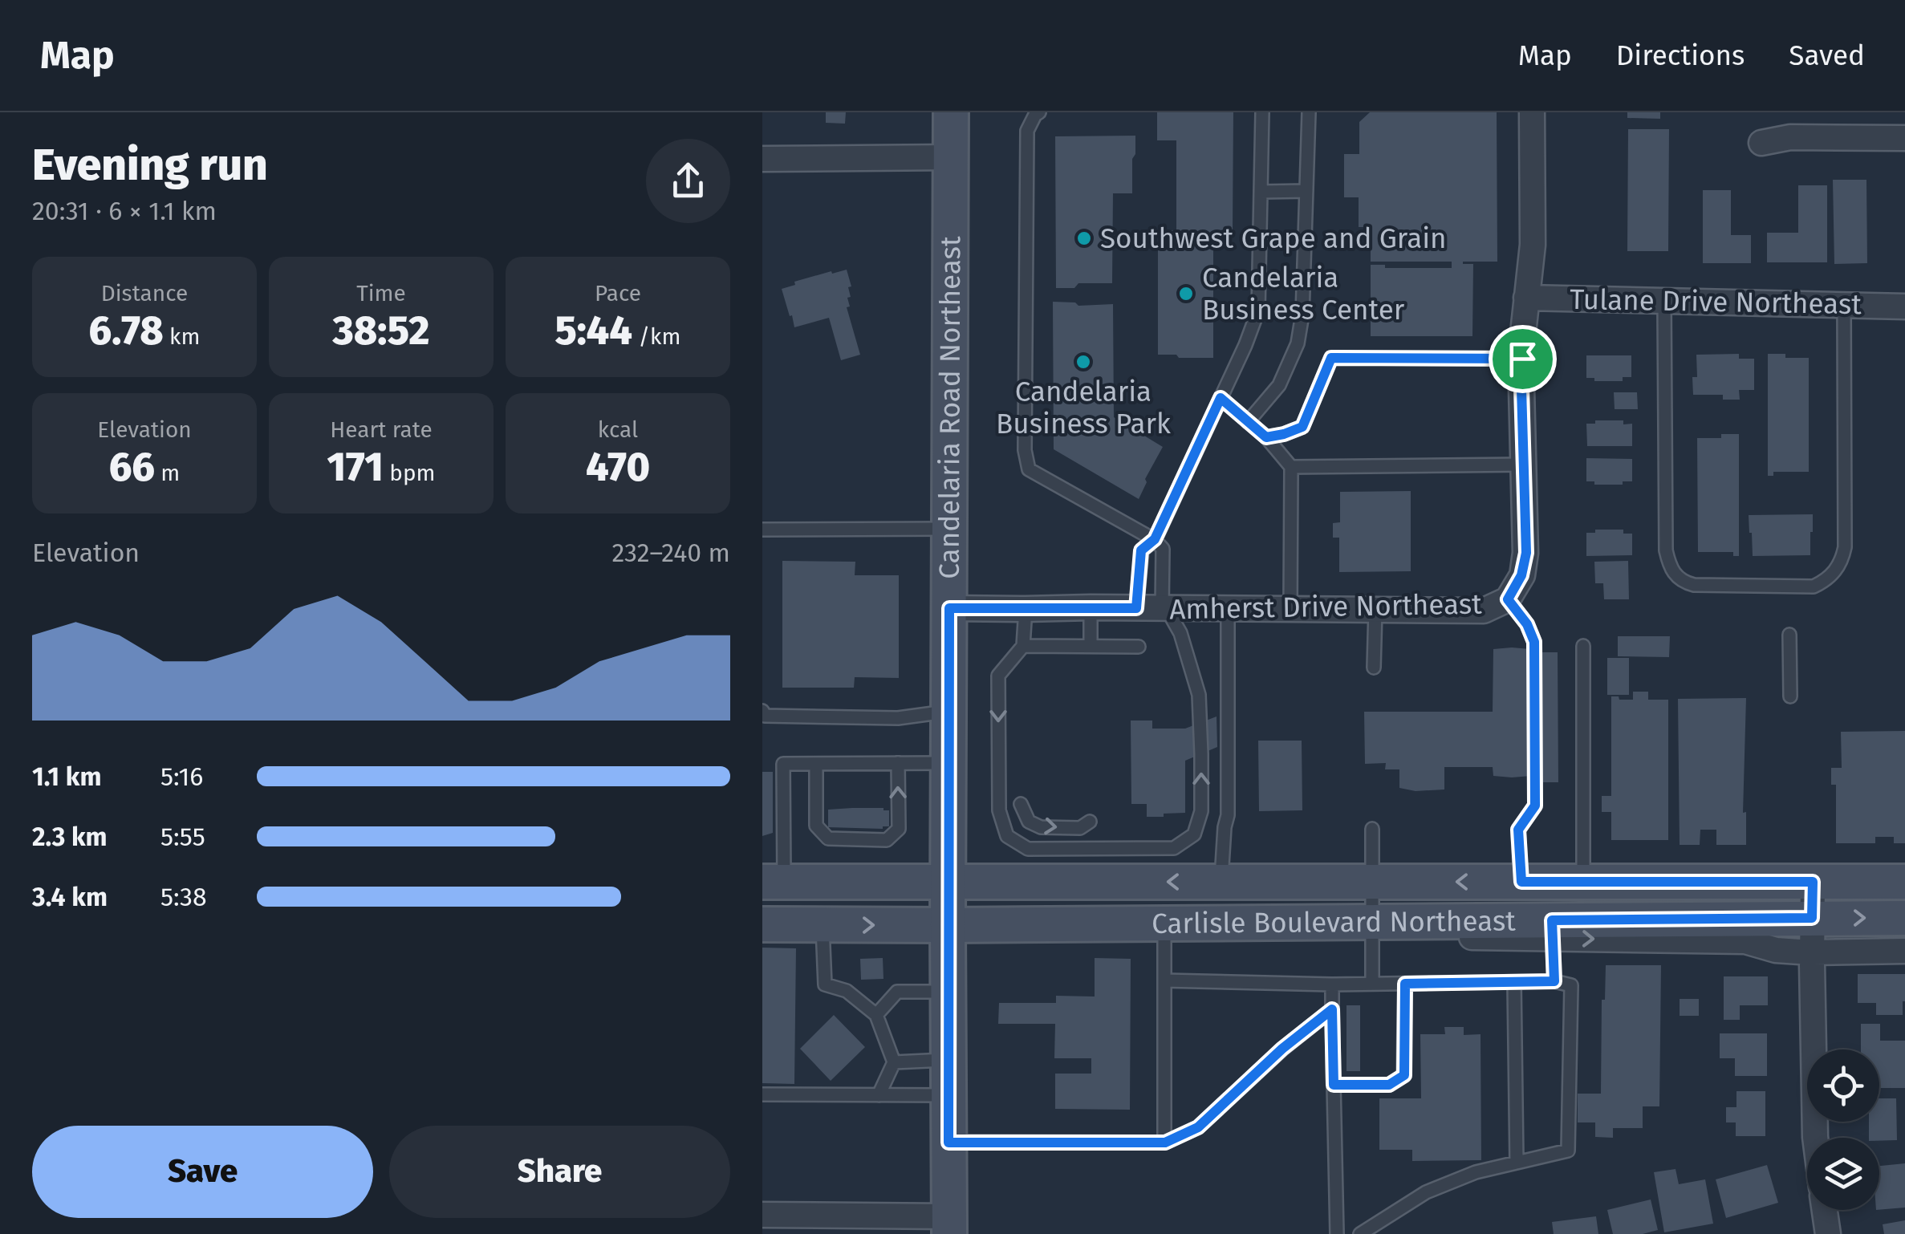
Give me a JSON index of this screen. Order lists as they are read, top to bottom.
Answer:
{
  "streets": {
    "main road": ["Candelaria Road Northeast", "Carlisle Boulevard Northeast"],
    "street": ["Tulane Drive Northeast", "Amherst Drive Northeast"]
  },
  "crossings": [
    ["Candelaria Road Northeast", "Amherst Drive Northeast"],
    ["Candelaria Road Northeast", "Carlisle Boulevard Northeast"]
  ],
  "places": ["Southwest Grape and Grain", "Candelaria Business Center", "Candelaria Business Park"],
  "page": {
    "header": "Map",
    "nav": ["Map", "Directions", "Saved"],
    "heading": ["Evening run", "20:31 · 6 × 1.1 km"],
    "stats": [
      ["Distance", "6.78 km"],
      ["Time", "38:52"],
      ["Pace", "5:44 /km"],
      ["Elevation", "66 m"],
      ["Heart rate", "171 bpm"],
      ["kcal", "470"]
    ],
    "chart": ["Elevation", "232–240 m"],
    "list": [
      {
        "name": "1.1 km",
        "note": "5:16"
      },
      {
        "name": "2.3 km",
        "note": "5:55"
      },
      {
        "name": "3.4 km",
        "note": "5:38"
      }
    ],
    "buttons": ["Save", "Share"]
  }
}
